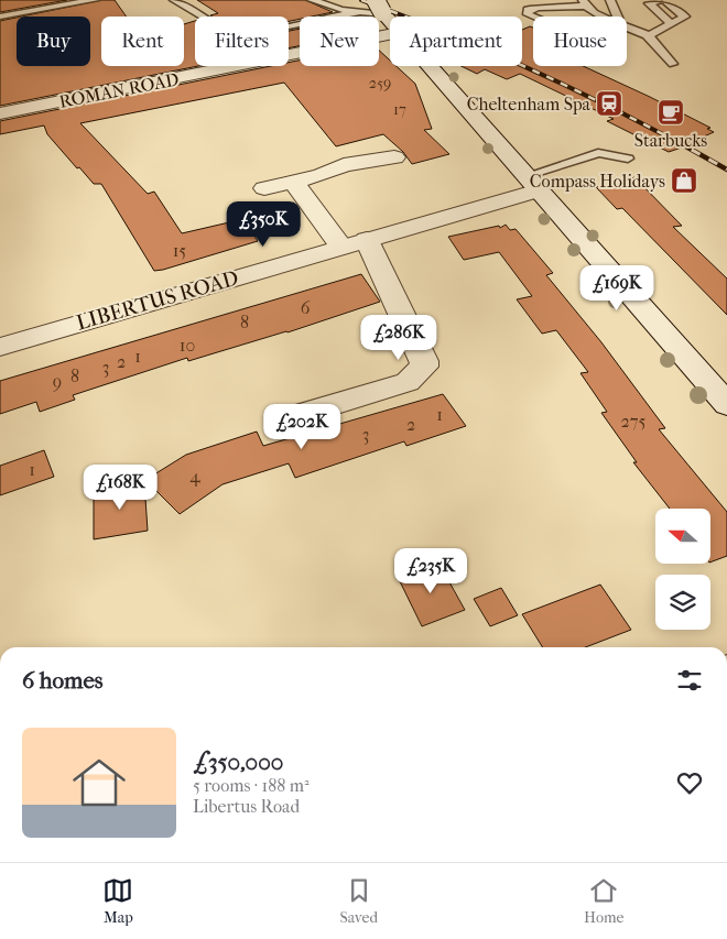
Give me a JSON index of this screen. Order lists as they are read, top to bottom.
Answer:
{
  "streets": {
    "street": ["ROMAN ROAD", "LIBERTUS ROAD"]
  },
  "places": {
    "station": ["Cheltenham Spa"],
    "cafe": ["Starbucks"],
    "shop": ["Compass Holidays"]
  },
  "house_numbers": [
    "259",
    "17",
    "15",
    "6",
    "8",
    "10",
    "1",
    "2",
    "3",
    "8",
    "9",
    "1",
    "275",
    "2",
    "3",
    "1",
    "4"
  ],
  "north": "left",
  "page": {
    "chip": [
      "Buy",
      "Rent",
      "Filters",
      "New",
      "Apartment",
      "House"
    ],
    "price": [
      "£350K",
      "£169K",
      "£286K",
      "£202K",
      "£168K",
      "£235K"
    ],
    "heading": "6 homes",
    "list": [
      {
        "name": "£350,000",
        "note": "5 rooms · 188 m² · Libertus Road"
      }
    ],
    "tabs": ["Map", "Saved", "Home"]
  }
}
